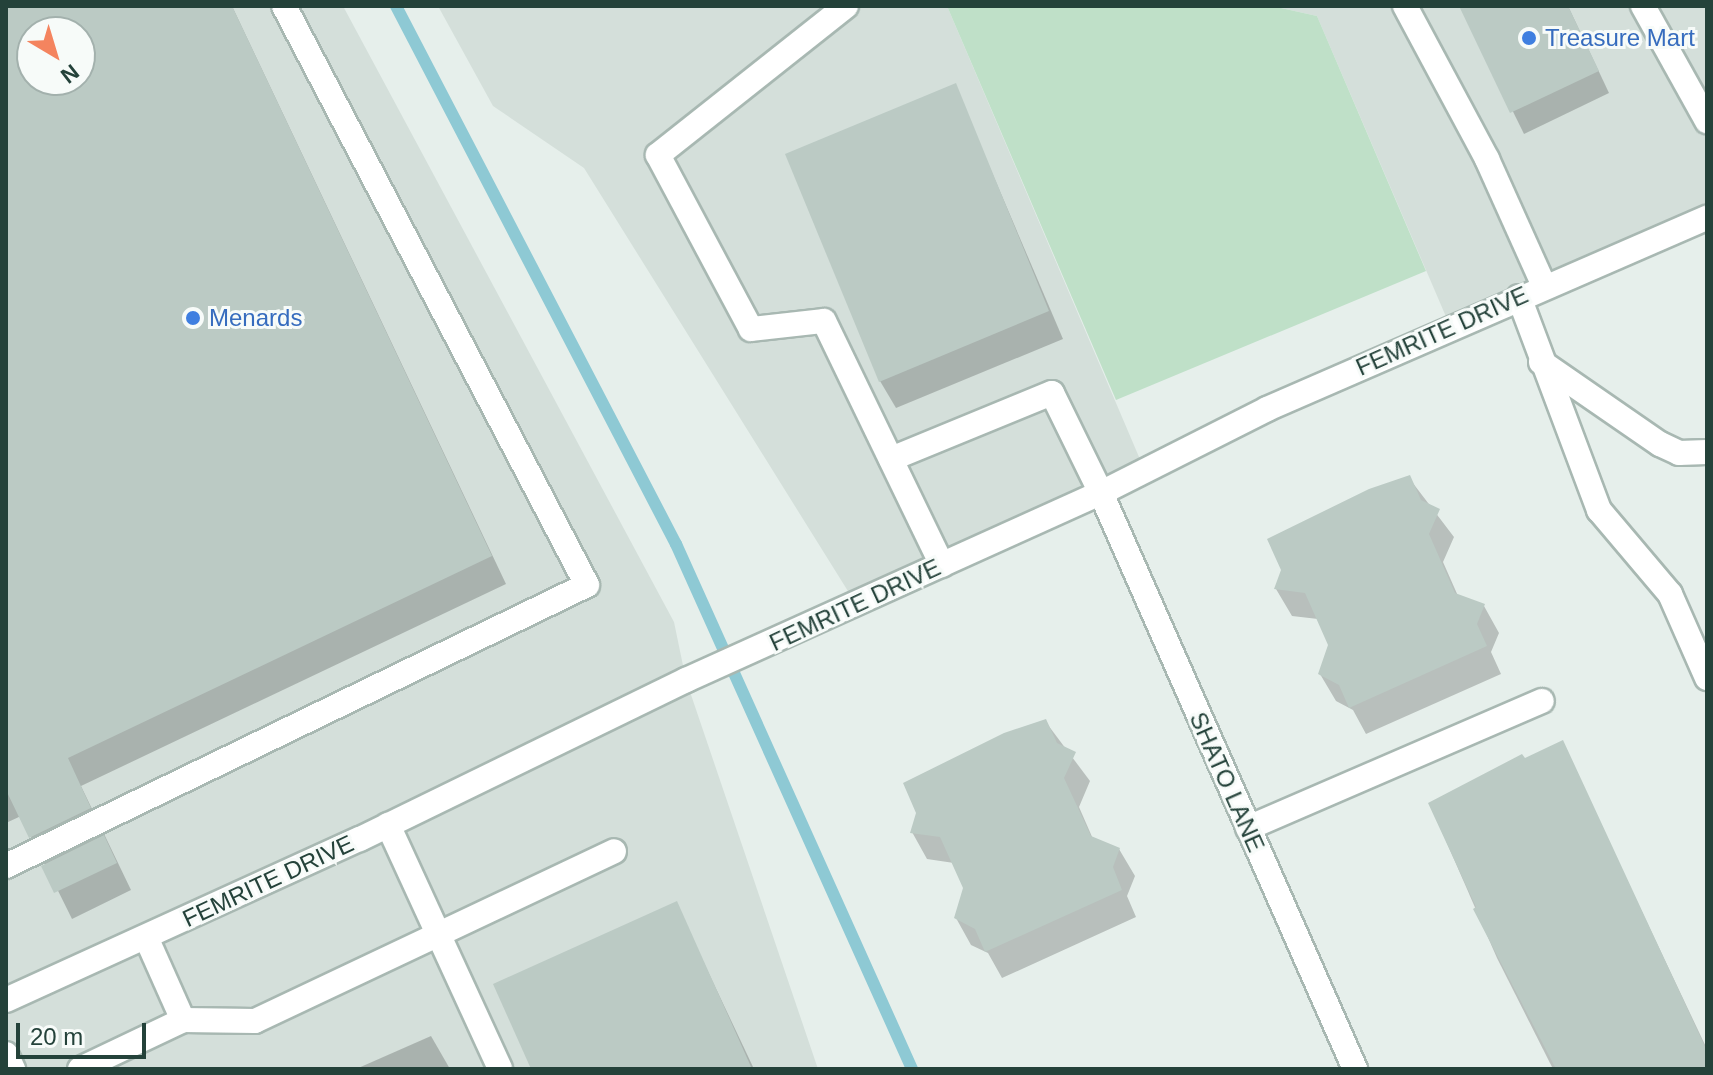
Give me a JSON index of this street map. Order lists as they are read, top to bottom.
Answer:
{
  "streets": {
    "street": ["FEMRITE DRIVE", "SHATO LANE"]
  },
  "crossings": [
    ["FEMRITE DRIVE", "SHATO LANE"]
  ],
  "places": ["Treasure Mart", "Menards"],
  "scale_bar": "20 m",
  "north": "bottom right"
}
